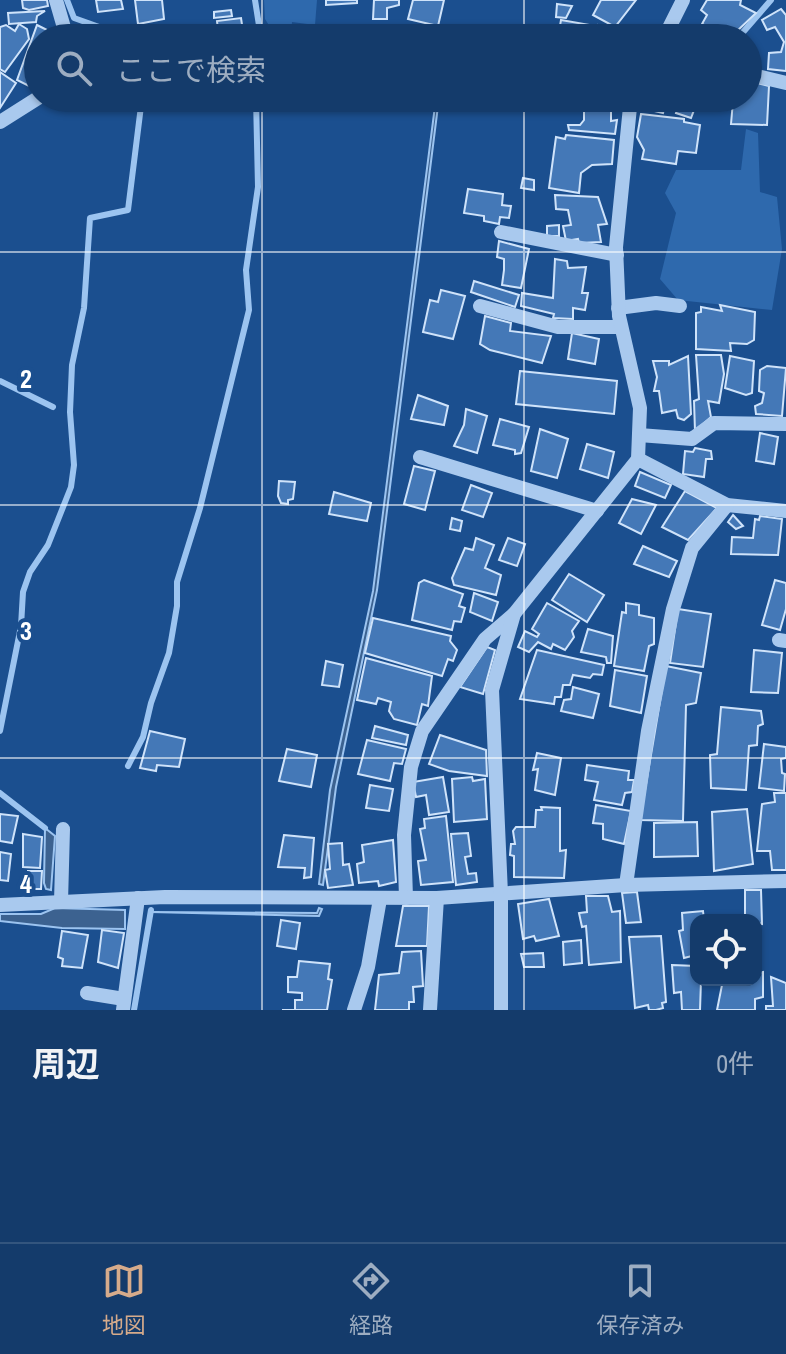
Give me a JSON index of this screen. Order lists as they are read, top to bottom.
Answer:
{
  "page": {
    "search": "ここで検索",
    "heading": ["周辺", "0件"],
    "nav": ["地図", "経路", "保存済み"]
  },
  "grid": {
    "rows": ["2", "3", "4"]
  }
}
